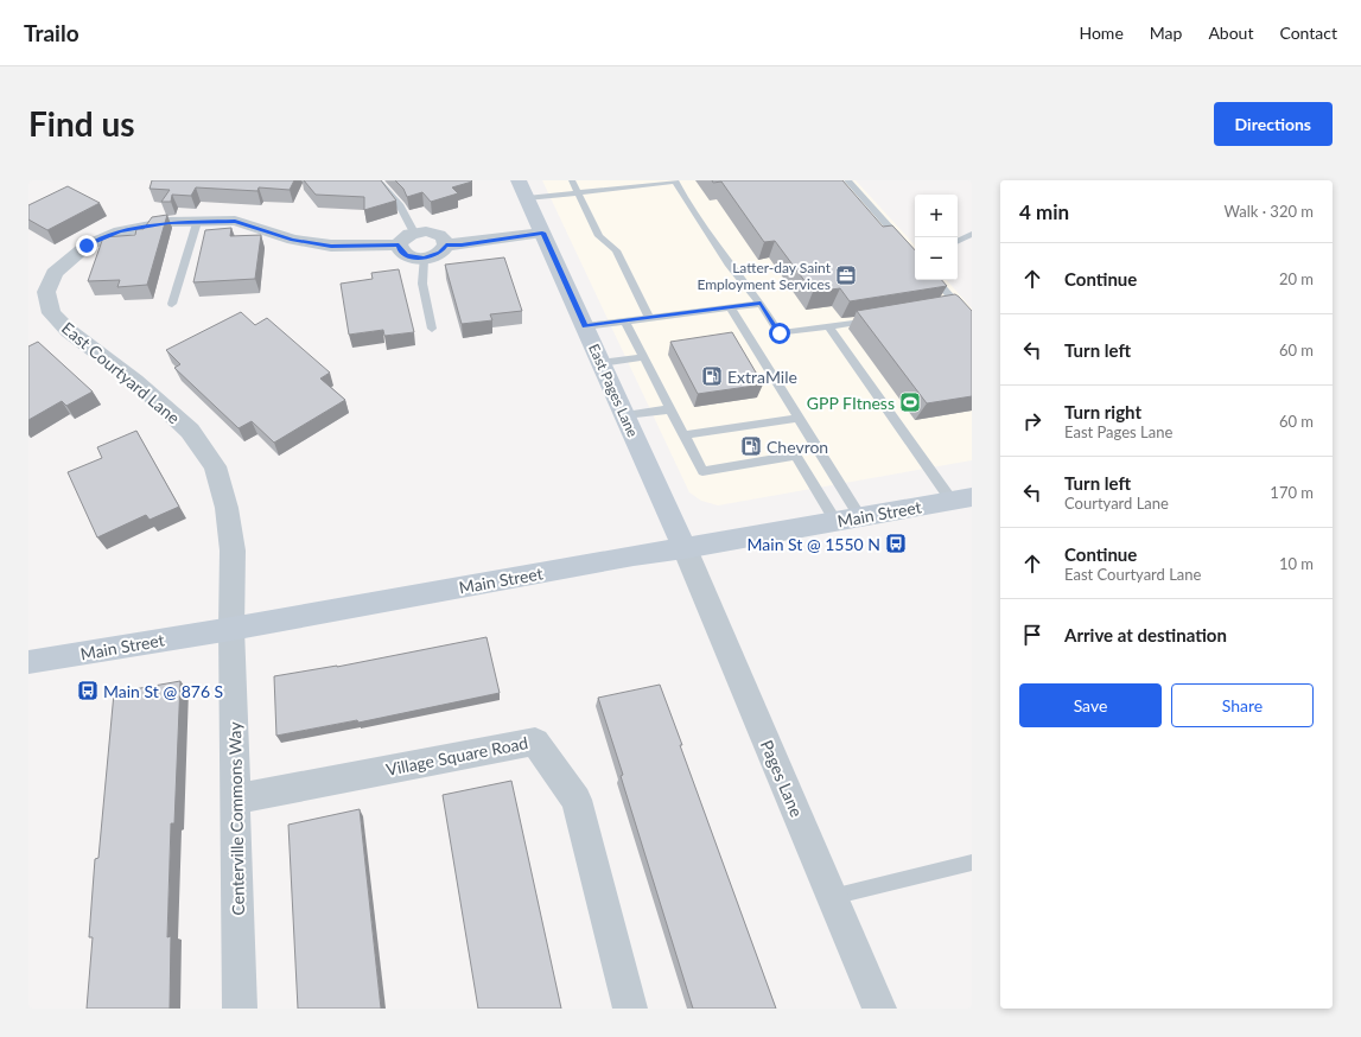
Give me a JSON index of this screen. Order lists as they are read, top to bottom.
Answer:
{
  "streets": {
    "main road": ["East Pages Lane", "Main Street"],
    "street": [
      "East Courtyard Lane",
      "Village Square Road",
      "Pages Lane",
      "Centerville Commons Way"
    ]
  },
  "crossings": [
    ["East Courtyard Lane", "Main Street"],
    ["East Courtyard Lane", "Centerville Commons Way"],
    ["East Pages Lane", "Main Street"],
    ["East Pages Lane", "Pages Lane"],
    ["Main Street", "Pages Lane"],
    ["Main Street", "Centerville Commons Way"],
    ["Village Square Road", "Centerville Commons Way"]
  ],
  "places": {
    "office": ["Latter-day Saint Employment Services"],
    "fuel station": ["ExtraMile", "Chevron"],
    "sports": ["GPP FItness"],
    "bus stop": ["Main St @ 1550 N", "Main St @ 876 S"]
  },
  "page": {
    "header": "Trailo",
    "nav": [
      "Home",
      "Map",
      "About",
      "Contact"
    ],
    "buttons": [
      "Directions",
      ["Save", "Share"]
    ],
    "title": "Find us",
    "heading": ["4 min", "Walk · 320 m"],
    "map_buttons": ["+", "−"],
    "list": [
      ["Continue", "20 m"],
      ["Turn left", "60 m"],
      ["Turn right", "East Pages Lane", "60 m"],
      ["Turn left", "Courtyard Lane", "170 m"],
      ["Continue", "East Courtyard Lane", "10 m"],
      "Arrive at destination"
    ]
  }
}
